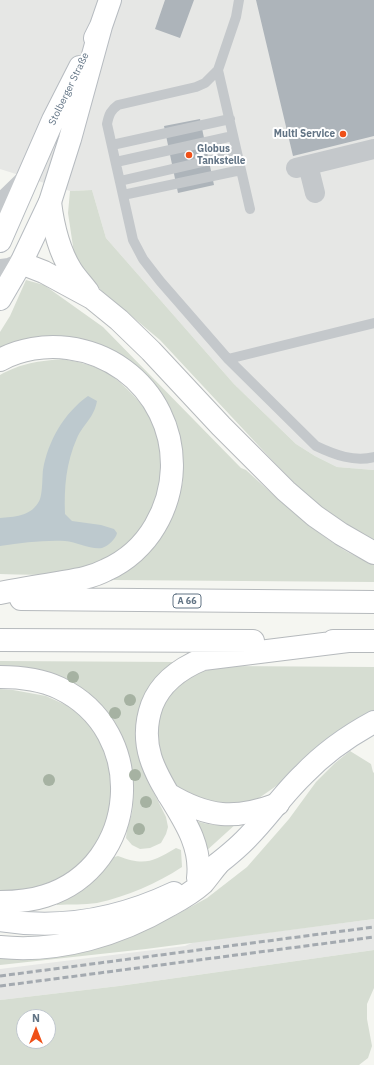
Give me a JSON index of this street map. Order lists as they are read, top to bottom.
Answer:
{
  "streets": {
    "main road": ["Stolberger Straße", "A 66"]
  },
  "places": ["Multi Service", "Globus Tankstelle"],
  "north": "top"
}
